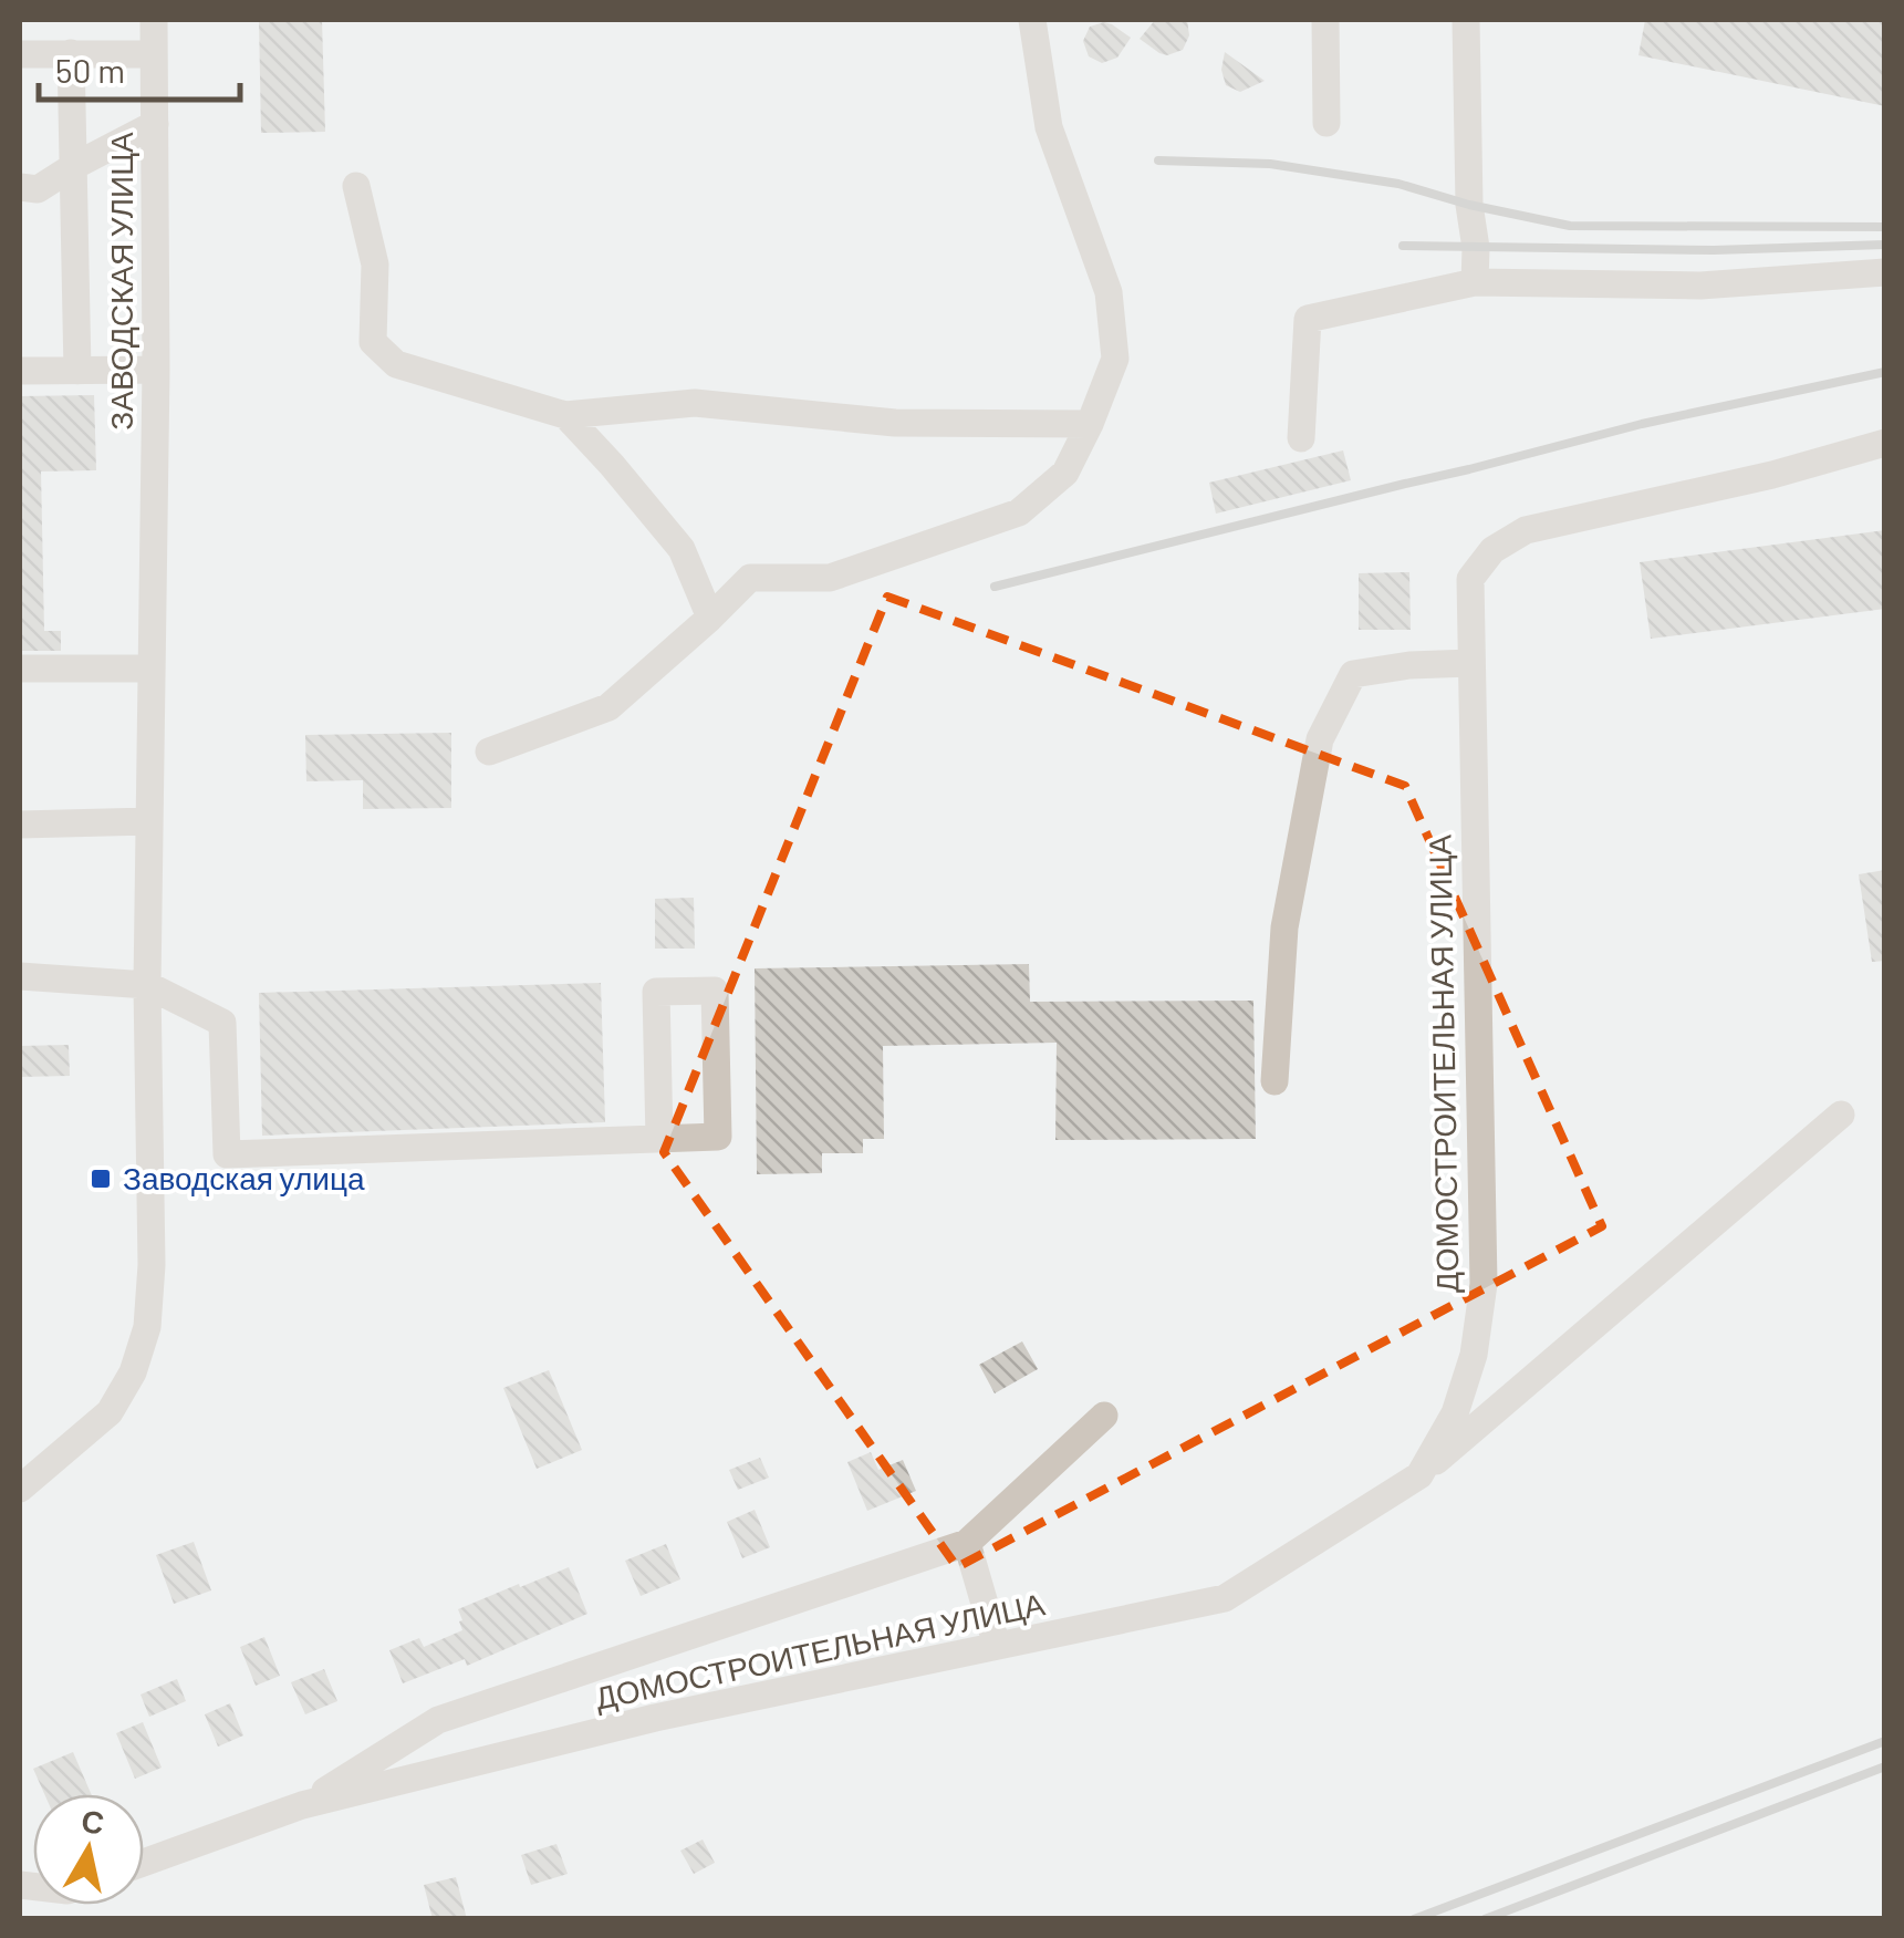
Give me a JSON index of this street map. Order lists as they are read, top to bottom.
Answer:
{
  "streets": {
    "street": ["ЗАВОДСКАЯ УЛИЦА", "ДОМОСТРОИТЕЛЬНАЯ УЛИЦА"]
  },
  "places": {
    "transit": ["Заводская улица"]
  },
  "scale_bar": "50 m",
  "north": "top"
}
